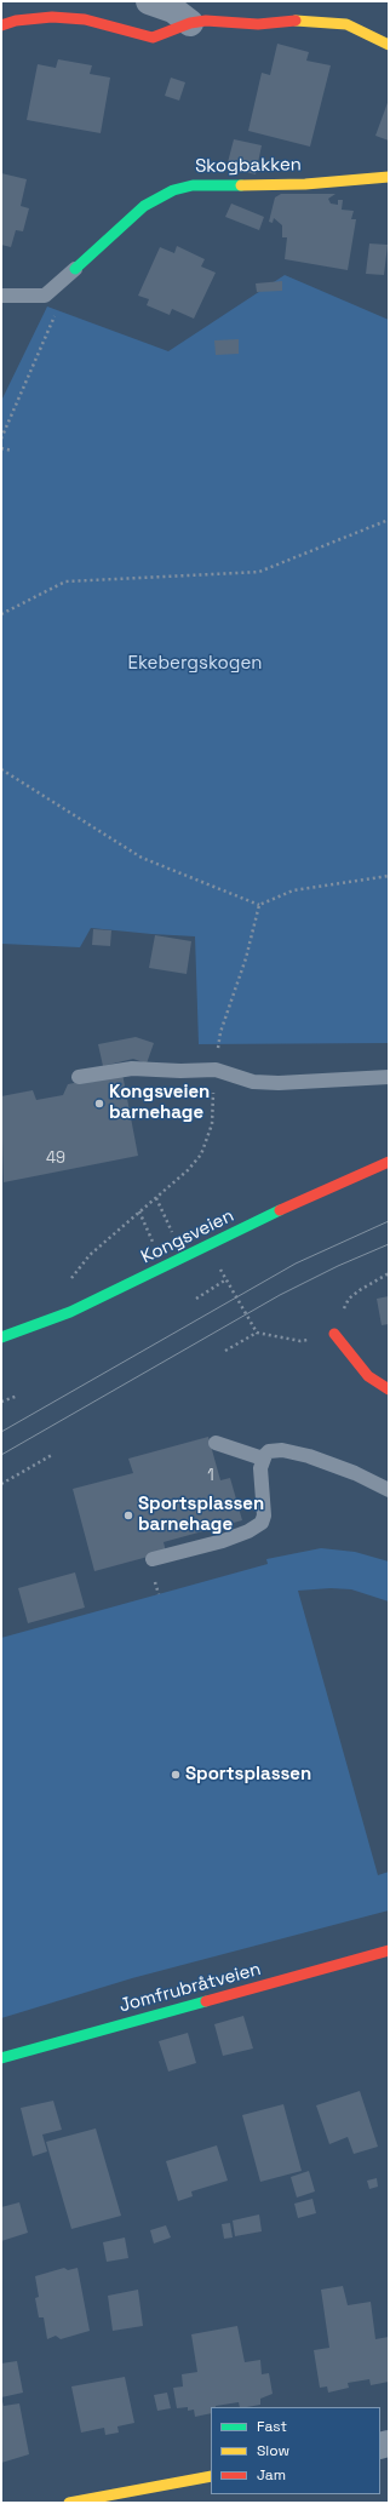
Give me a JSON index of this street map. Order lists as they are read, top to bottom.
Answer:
{
  "streets": {
    "street": ["Skogbakken", "Kongsveien", "Jomfrubråtveien"]
  },
  "parks": ["Ekebergskogen"],
  "places": ["Kongsveien barnehage", "Sportsplassen barnehage", "Sportsplassen"],
  "house_numbers": ["49", "1"],
  "legend": ["Fast", "Slow", "Jam"]
}
